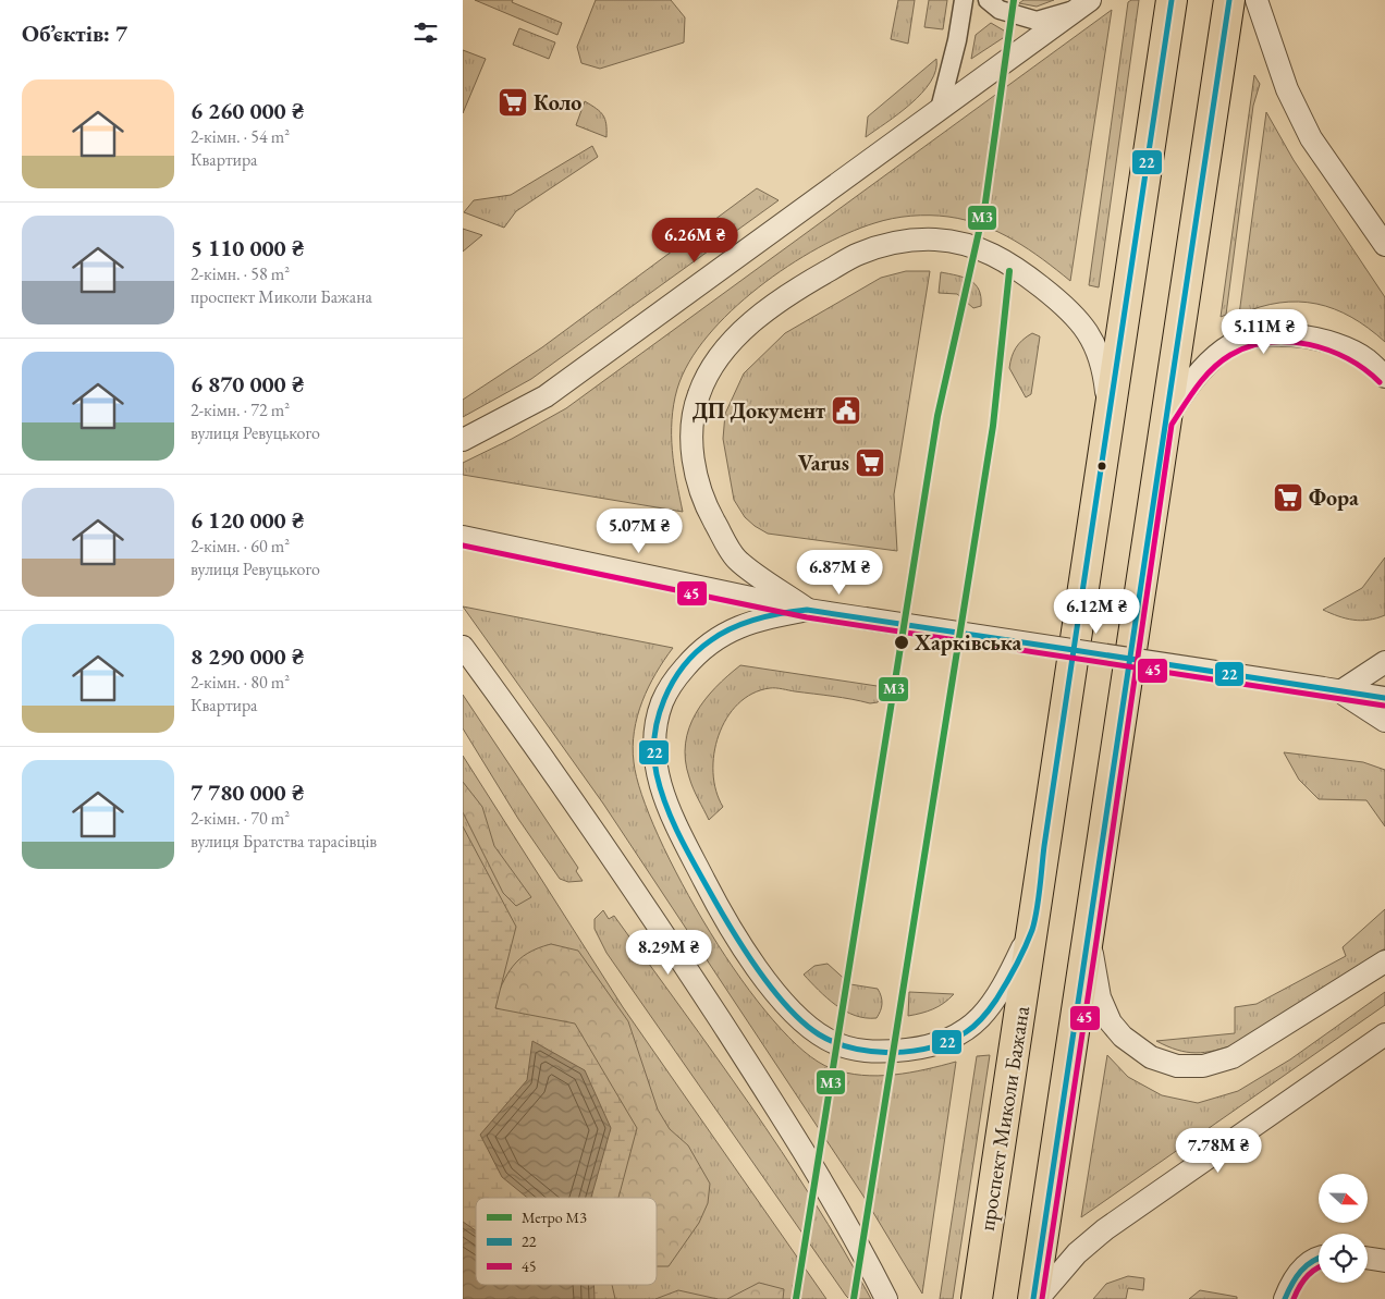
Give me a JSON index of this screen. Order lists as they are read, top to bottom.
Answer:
{
  "streets": {
    "highway": ["проспект Миколи Бажана"]
  },
  "places": {
    "supermarket": ["Коло", "Varus", "Фора"],
    "public building": ["ДП Документ"],
    "other": ["Харківська"]
  },
  "lines": ["metro line M3", "transit line 22", "transit line 45"],
  "legend": ["Метро M3", "22", "45"],
  "north": "right",
  "page": {
    "heading": "Об’єктів: 7",
    "list": [
      {
        "name": "6 260 000 ₴",
        "note": "2-кімн. · 54 m² · Квартира"
      },
      {
        "name": "5 110 000 ₴",
        "note": "2-кімн. · 58 m² · проспект Миколи Бажана"
      },
      {
        "name": "6 870 000 ₴",
        "note": "2-кімн. · 72 m² · вулиця Ревуцького"
      },
      {
        "name": "6 120 000 ₴",
        "note": "2-кімн. · 60 m² · вулиця Ревуцького"
      },
      {
        "name": "8 290 000 ₴",
        "note": "2-кімн. · 80 m² · Квартира"
      },
      {
        "name": "7 780 000 ₴",
        "note": "2-кімн. · 70 m² · вулиця Братства тарасівців"
      }
    ],
    "price": [
      "6.26M ₴",
      "5.11M ₴",
      "5.07M ₴",
      "6.87M ₴",
      "6.12M ₴",
      "8.29M ₴",
      "7.78M ₴"
    ]
  }
}
